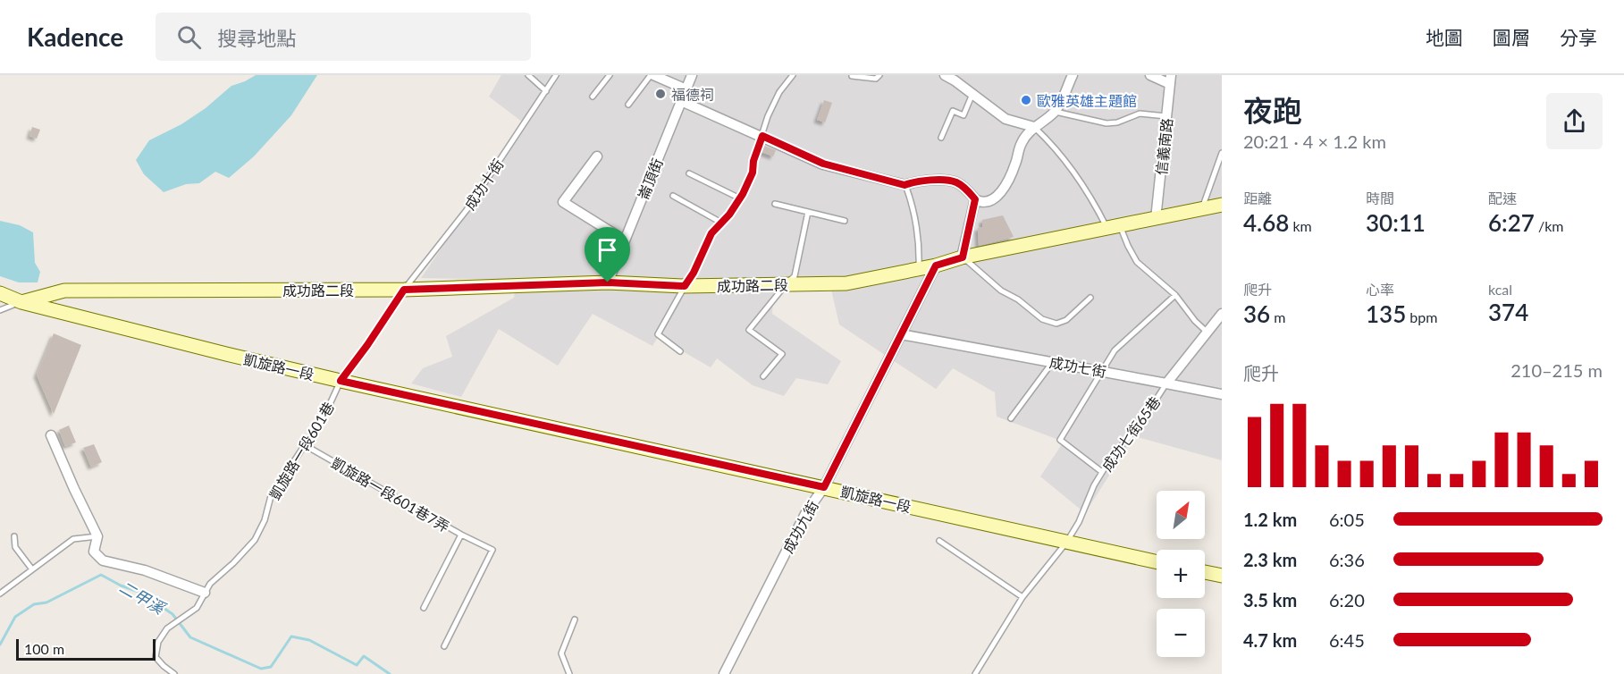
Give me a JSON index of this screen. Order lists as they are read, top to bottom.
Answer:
{
  "streets": {
    "street": [
      "信義南路",
      "崙頂街",
      "成功路二段",
      "凱旋路一段",
      "成功七街",
      "成功九街"
    ],
    "lane": [
      "成功十街",
      "成功七街65巷",
      "凱旋路一段601巷",
      "凱旋路一段601巷7弄"
    ]
  },
  "crossings": [
    ["信義南路", "成功路二段"],
    ["崙頂街", "成功路二段"],
    ["成功十街", "成功路二段"],
    ["成功十街", "凱旋路一段"],
    ["成功十街", "凱旋路一段601巷"],
    ["成功路二段", "凱旋路一段"],
    ["成功路二段", "成功九街"],
    ["凱旋路一段", "成功七街65巷"],
    ["凱旋路一段", "凱旋路一段601巷"],
    ["凱旋路一段", "成功九街"],
    ["成功七街", "成功七街65巷"],
    ["成功七街", "成功九街"],
    ["凱旋路一段601巷", "凱旋路一段601巷7弄"]
  ],
  "water": ["二甲溪"],
  "places": ["福德祠", "歐雅英雄主題館"],
  "scale_bar": "100 m",
  "north": "top right",
  "page": {
    "header": "Kadence",
    "search": "搜尋地點",
    "nav": ["地圖", "圖層", "分享"],
    "heading": ["夜跑", "20:21 · 4 × 1.2 km"],
    "stats": [
      ["距離", "4.68 km"],
      ["時間", "30:11"],
      ["配速", "6:27 /km"],
      ["爬升", "36 m"],
      ["心率", "135 bpm"],
      ["kcal", "374"]
    ],
    "chart": ["爬升", "210–215 m"],
    "map_buttons": ["+", "−"],
    "list": [
      {
        "name": "1.2 km",
        "note": "6:05"
      },
      {
        "name": "2.3 km",
        "note": "6:36"
      },
      {
        "name": "3.5 km",
        "note": "6:20"
      },
      {
        "name": "4.7 km",
        "note": "6:45"
      }
    ],
    "scale": "100 m"
  }
}
